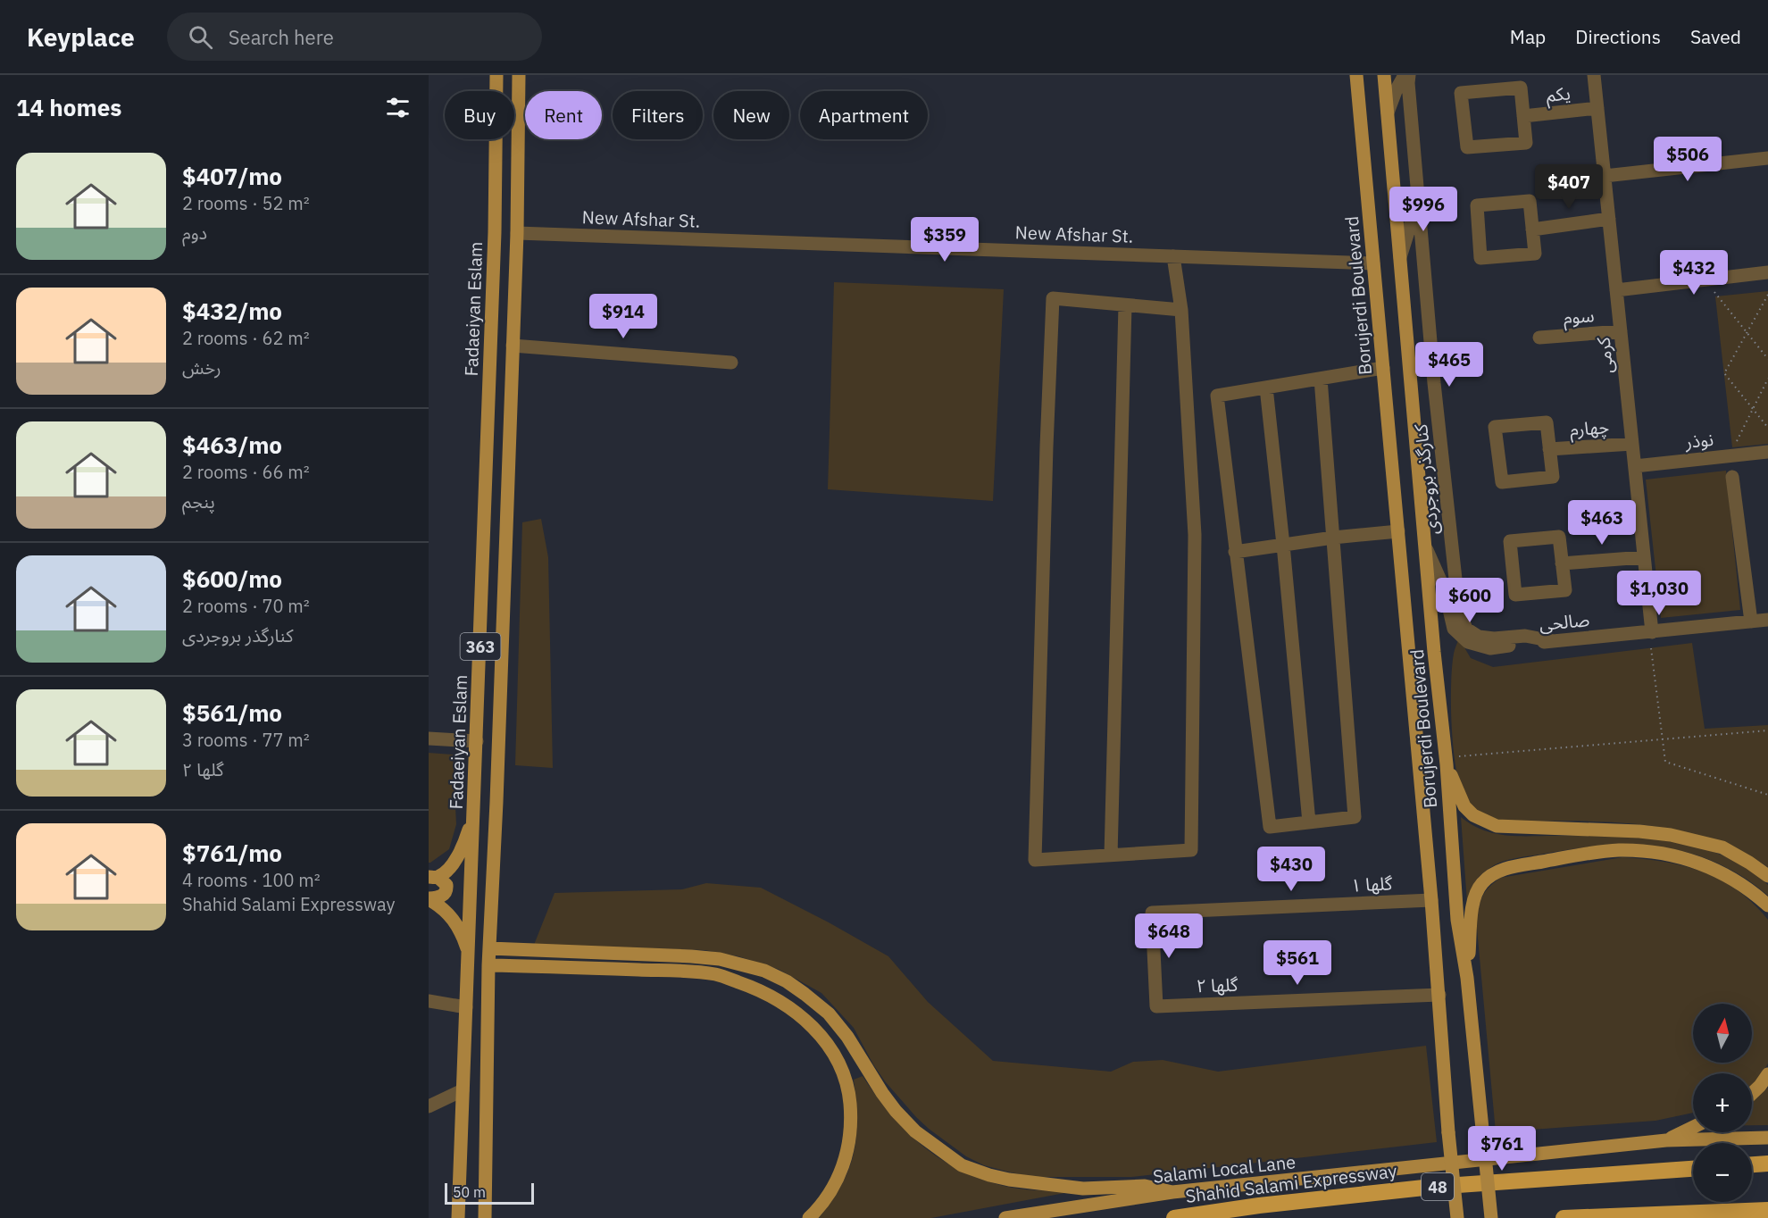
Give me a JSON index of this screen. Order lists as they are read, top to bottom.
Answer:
{
  "streets": {
    "highway": ["Shahid Salami Expressway", "48"],
    "main road": [
      "Borujerdi Boulevard",
      "Fadaeiyan Eslam",
      "363",
      "Salami Local Lane"
    ],
    "street": [
      "یکم",
      "New Afshar St.",
      "سوم",
      "کرمی",
      "چهارم",
      "نوذر",
      "کنارگذر بروجردی",
      "صالحی",
      "گلها ۱",
      "گلها ۲"
    ]
  },
  "crossings": [
    ["یکم", "کرمی"],
    ["New Afshar St.", "Borujerdi Boulevard"],
    ["New Afshar St.", "363"],
    ["Borujerdi Boulevard", "صالحی"],
    ["Borujerdi Boulevard", "گلها ۱"],
    ["Borujerdi Boulevard", "گلها ۲"],
    ["سوم", "کرمی"],
    ["کرمی", "چهارم"],
    ["کرمی", "نوذر"],
    ["کرمی", "صالحی"],
    ["کنارگذر بروجردی", "صالحی"],
    ["گلها ۱", "گلها ۲"]
  ],
  "scale_bar": "50 m",
  "north": "top",
  "page": {
    "header": "Keyplace",
    "search": "Search here",
    "nav": ["Map", "Directions", "Saved"],
    "heading": "14 homes",
    "chip": [
      "Buy",
      "Rent",
      "Filters",
      "New",
      "Apartment"
    ],
    "price": [
      "$506",
      "$407",
      "$996",
      "$359",
      "$432",
      "$914",
      "$465",
      "$463",
      "$1,030",
      "$600",
      "$430",
      "$648",
      "$561",
      "$761"
    ],
    "list": [
      {
        "name": "$407/mo",
        "note": "2 rooms · 52 m² · دوم"
      },
      {
        "name": "$432/mo",
        "note": "2 rooms · 62 m² · رخش"
      },
      {
        "name": "$463/mo",
        "note": "2 rooms · 66 m² · پنجم"
      },
      {
        "name": "$600/mo",
        "note": "2 rooms · 70 m² · کنارگذر بروجردی"
      },
      {
        "name": "$561/mo",
        "note": "3 rooms · 77 m² · گلها ۲"
      },
      {
        "name": "$761/mo",
        "note": "4 rooms · 100 m² · Shahid Salami Expressway"
      }
    ],
    "map_buttons": ["+", "−"],
    "scale": "50 m"
  }
}
